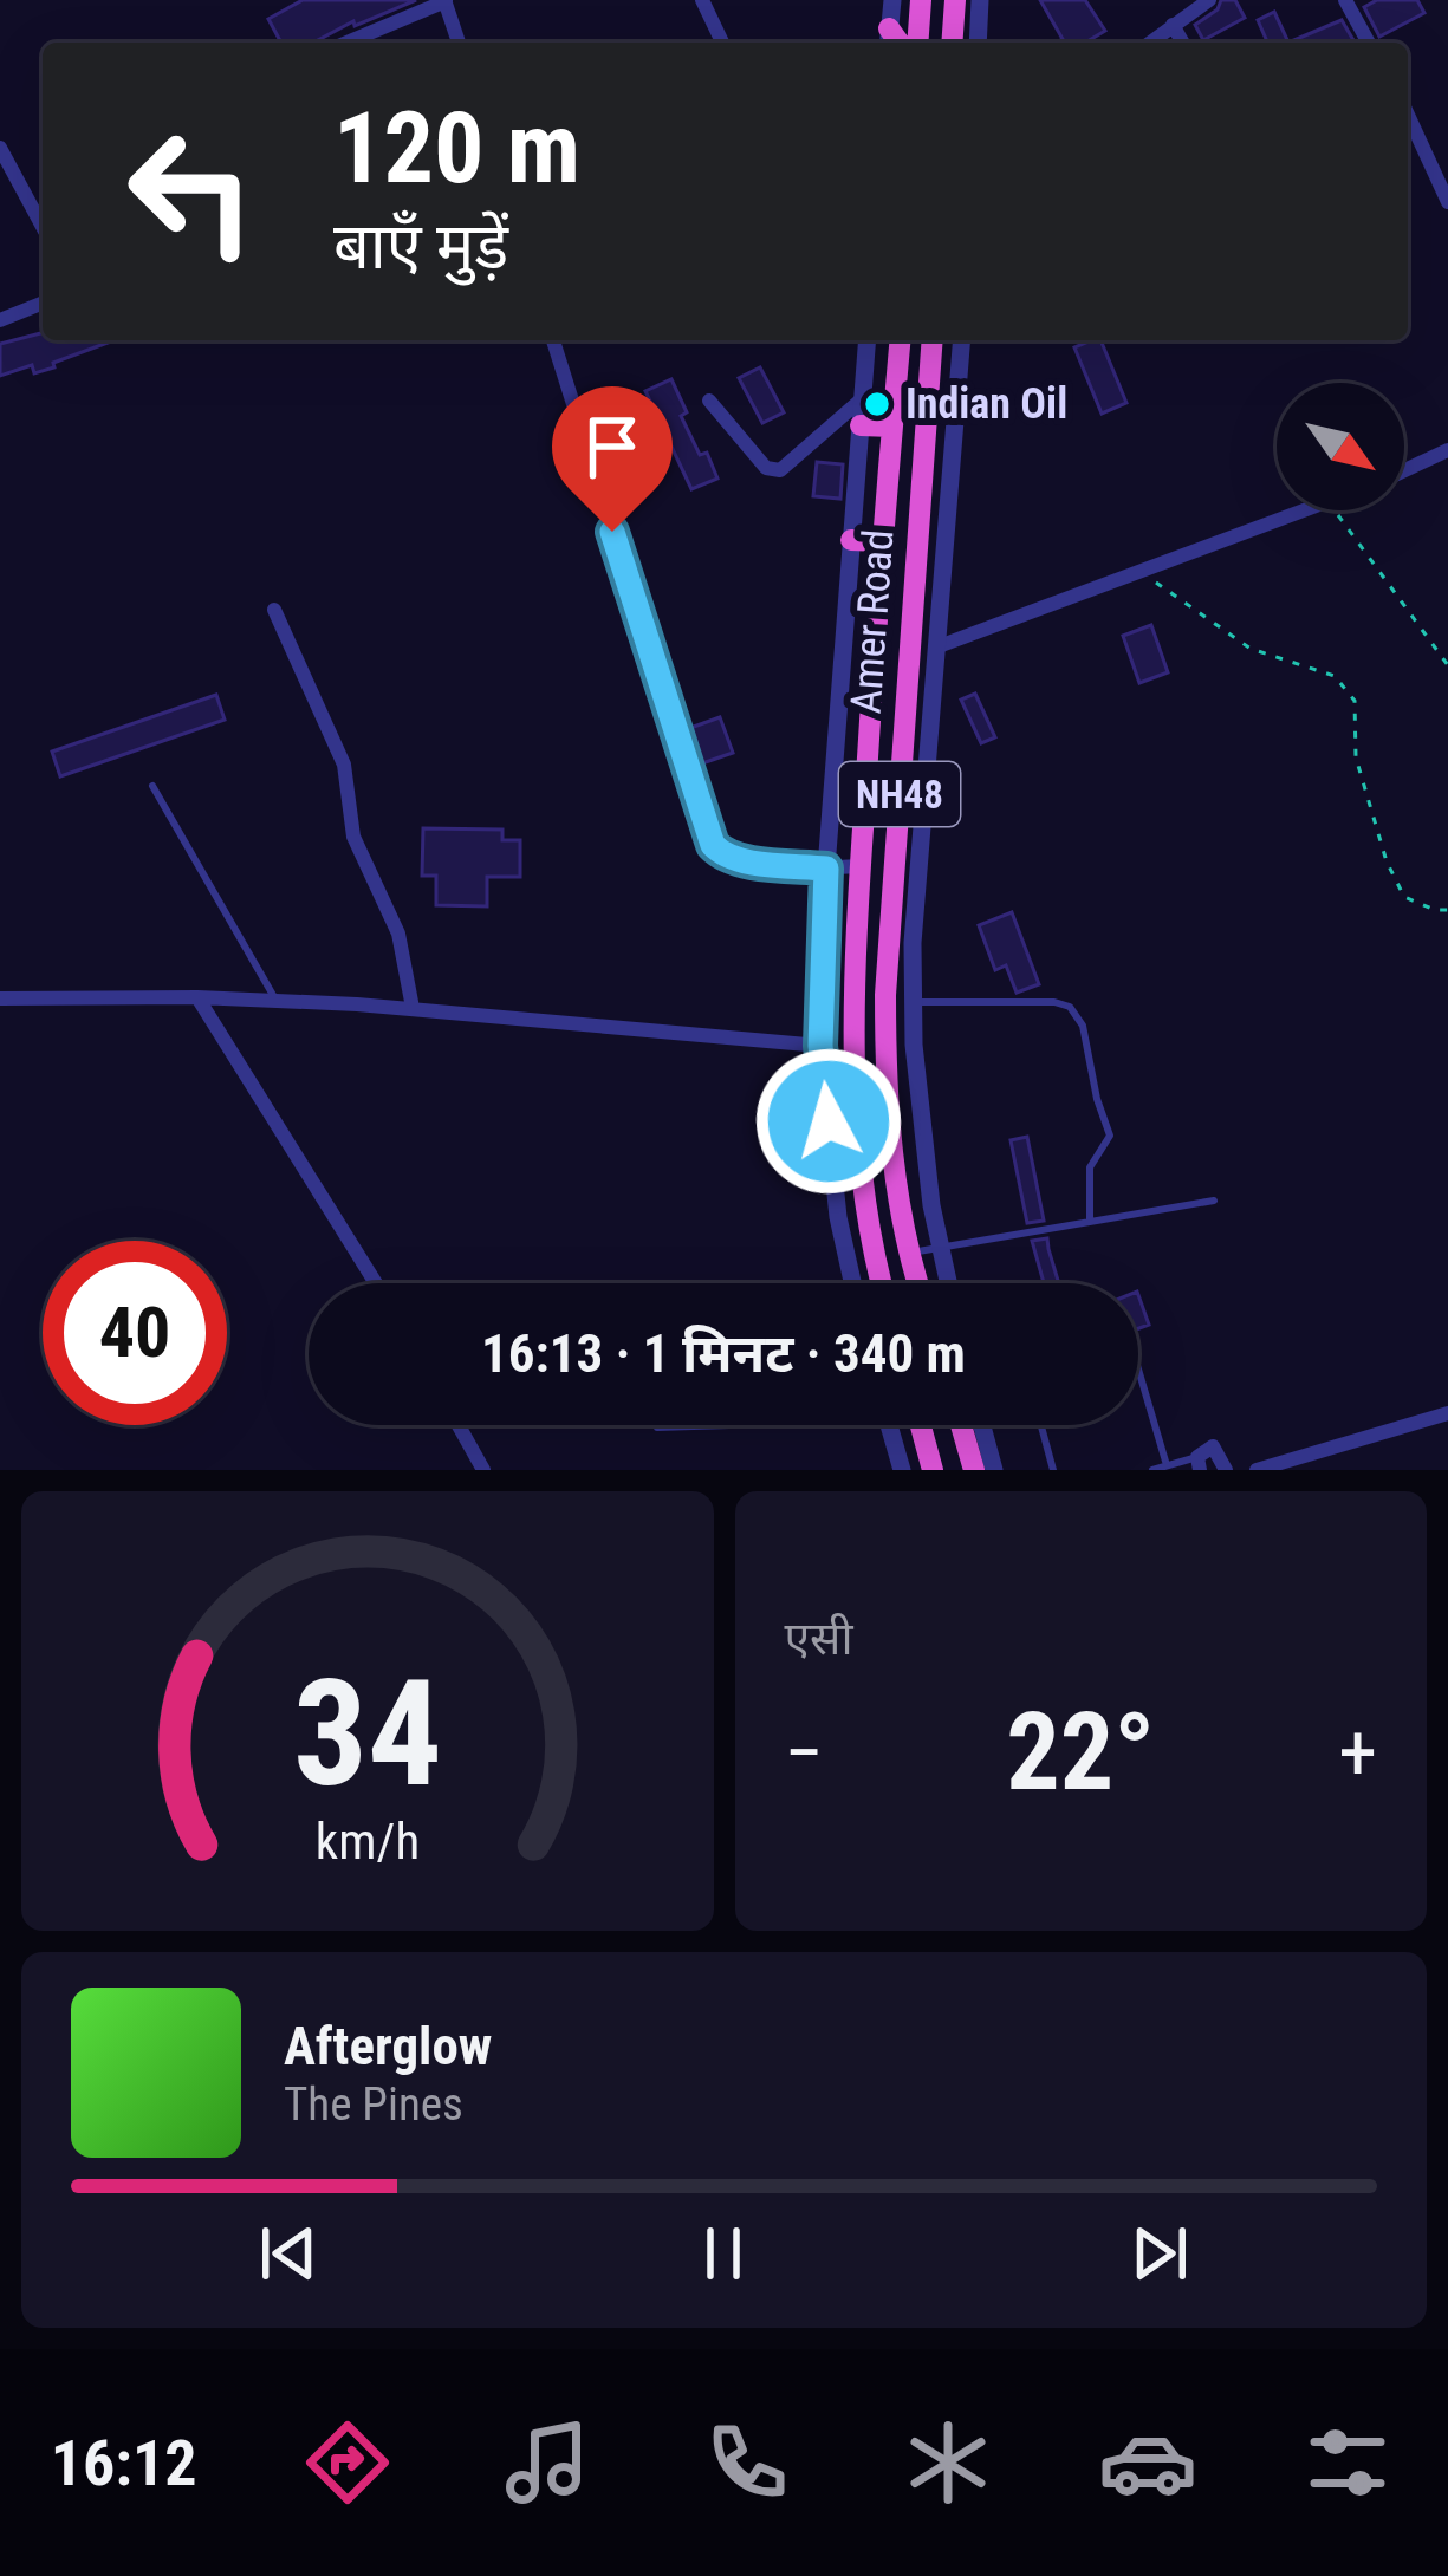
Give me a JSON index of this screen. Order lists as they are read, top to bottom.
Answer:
{
  "streets": {
    "highway": ["Amer Road", "NH48"]
  },
  "crossings": [
    ["Amer Road", "NH48"]
  ],
  "places": ["Indian Oil"],
  "north": "bottom right",
  "page": {
    "turn": ["120 m", "बाएँ मुड़ें"],
    "limit": "40",
    "trip": "16:13 · 1 मिनट · 340 m",
    "tile": "एसी",
    "heat": ["−", "22°", "+"],
    "song": ["Afterglow", "The Pines"],
    "tabs": "16:12",
    "gauge": ["34", "km/h"]
  }
}
